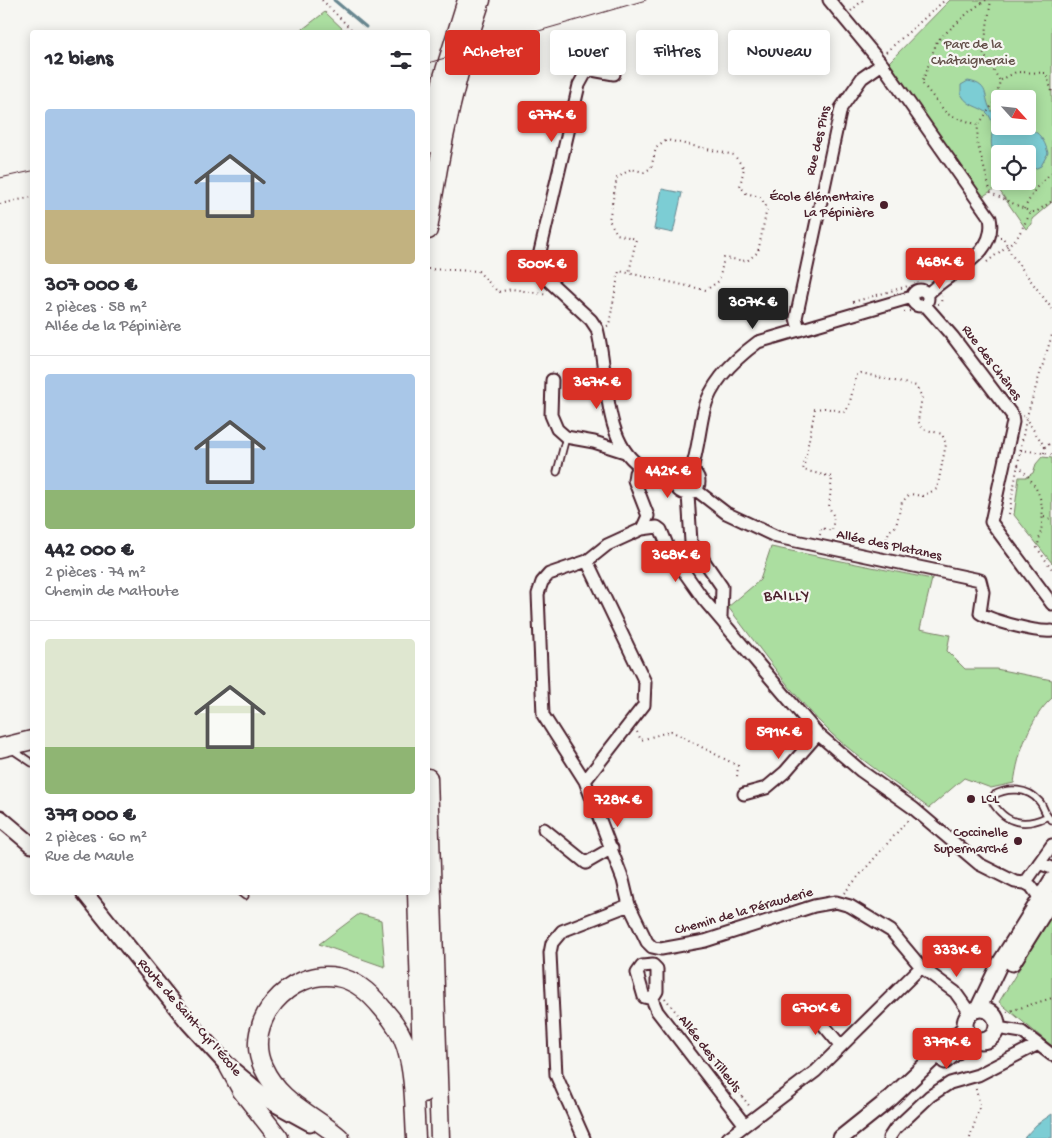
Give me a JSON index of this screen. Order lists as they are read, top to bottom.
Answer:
{
  "streets": {
    "street": [
      "Rue des Pins",
      "Rue des Chênes",
      "Allée des Platanes",
      "Chemin de la Pérauderie",
      "Route de Saint-Cyr l'École",
      "Allée des Tilleuls"
    ]
  },
  "districts": ["BAILLY"],
  "parks": ["Parc de la Châtaigneraie"],
  "places": ["École élémentaire La Pépinière", "LCL", "Coccinelle Supermarché"],
  "north": "bottom right",
  "page": {
    "chip": [
      "Acheter",
      "Louer",
      "Filtres",
      "Nouveau"
    ],
    "heading": "12 biens",
    "list": [
      {
        "name": "307 000 €",
        "note": "2 pièces · 58 m² · Allée de la Pépinière"
      },
      {
        "name": "442 000 €",
        "note": "2 pièces · 74 m² · Chemin de Maltoute"
      },
      {
        "name": "379 000 €",
        "note": "2 pièces · 60 m² · Rue de Maule"
      }
    ],
    "price": [
      "677K €",
      "468K €",
      "500K €",
      "307K €",
      "367K €",
      "442K €",
      "368K €",
      "591K €",
      "728K €",
      "333K €",
      "670K €",
      "379K €"
    ]
  }
}
